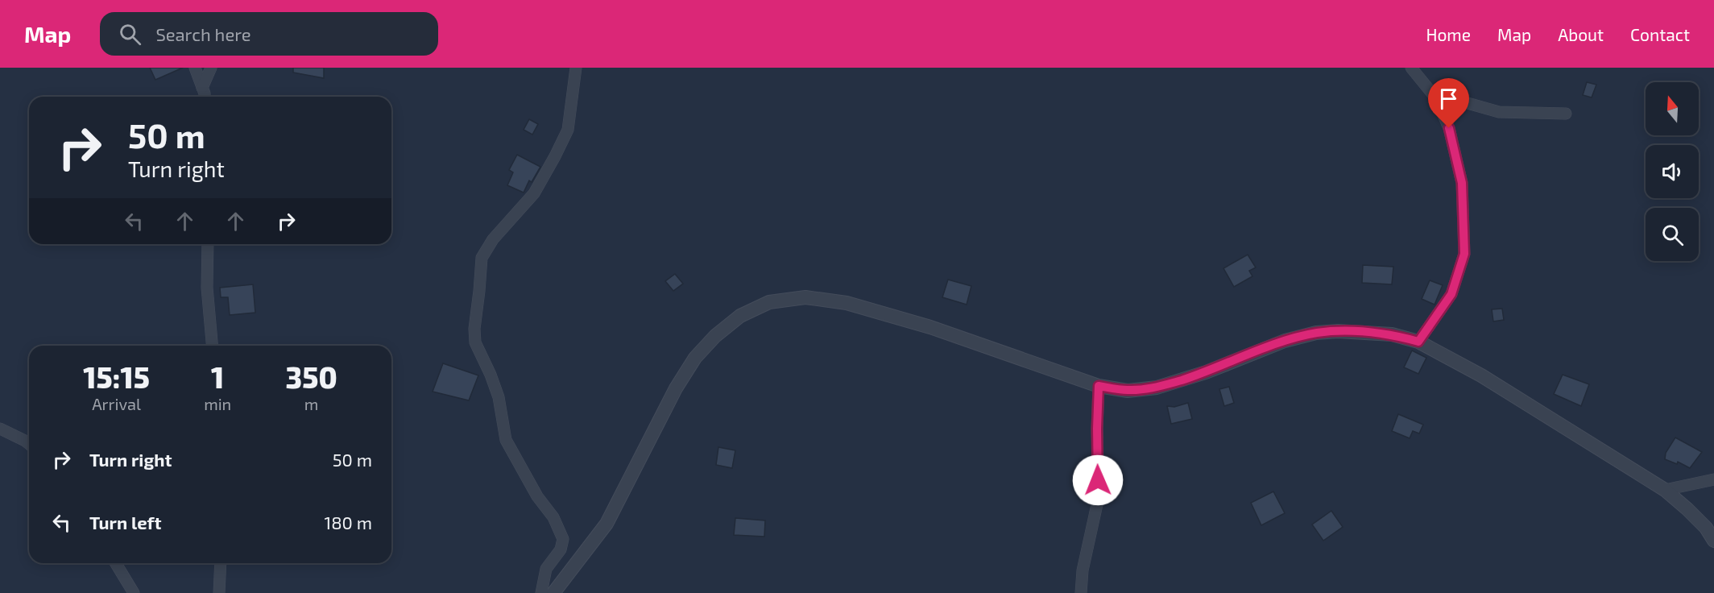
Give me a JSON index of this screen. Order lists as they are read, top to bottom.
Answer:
{
  "north": "top",
  "page": {
    "header": "Map",
    "search": "Search here",
    "nav": [
      "Home",
      "Map",
      "About",
      "Contact"
    ],
    "turn": ["50 m", "Turn right"],
    "eta": [
      "15:15",
      "Arrival",
      "1",
      "min",
      "350",
      "m"
    ],
    "list": [
      {
        "name": "Turn right",
        "value": "50 m"
      },
      {
        "name": "Turn left",
        "value": "180 m"
      }
    ]
  }
}
